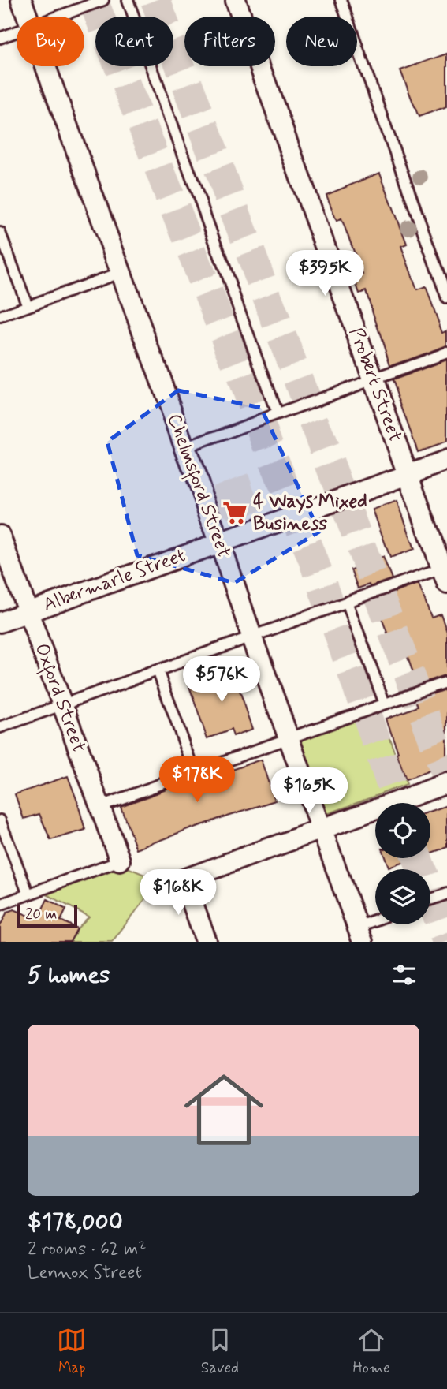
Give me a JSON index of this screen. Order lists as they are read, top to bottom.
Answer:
{
  "streets": {
    "street": [
      "Probert Street",
      "Chelmsford Street",
      "Albermarle Street",
      "Oxford Street"
    ]
  },
  "crossings": [
    ["Probert Street", "Albermarle Street"],
    ["Chelmsford Street", "Albermarle Street"],
    ["Albermarle Street", "Oxford Street"]
  ],
  "places": {
    "supermarket": ["4 Ways Mixed Business"]
  },
  "scale_bar": "20 m",
  "page": {
    "chip": [
      "Buy",
      "Rent",
      "Filters",
      "New"
    ],
    "price": [
      "$395K",
      "$576K",
      "$178K",
      "$165K",
      "$168K"
    ],
    "scale": "20 m",
    "heading": "5 homes",
    "list": [
      {
        "name": "$178,000",
        "note": "2 rooms · 62 m² · Lennox Street"
      }
    ],
    "tabs": ["Map", "Saved", "Home"]
  }
}
